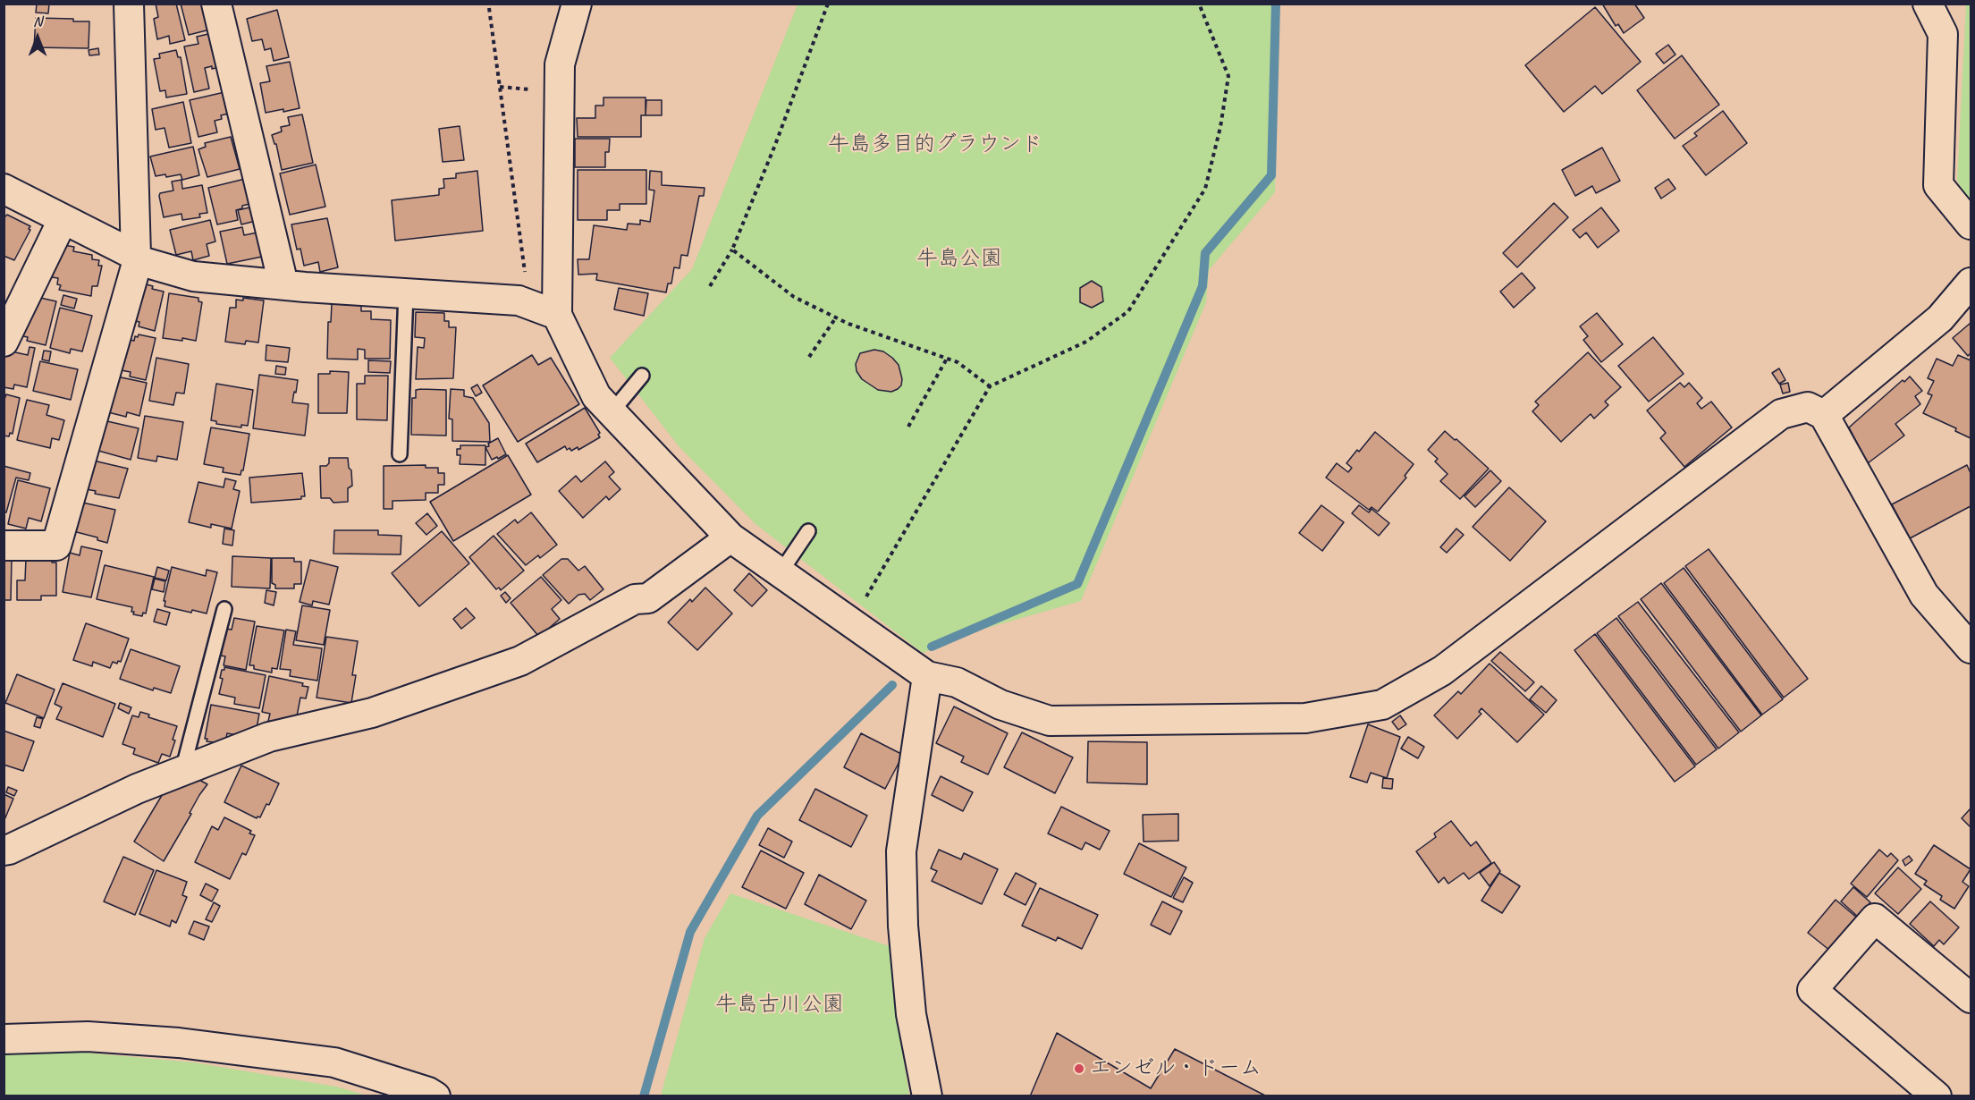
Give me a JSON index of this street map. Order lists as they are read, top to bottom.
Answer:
{
  "parks": ["牛島多目的グラウンド", "牛島公園", "牛島古川公園"],
  "places": ["エンゼル・ドーム"],
  "north": "top"
}
